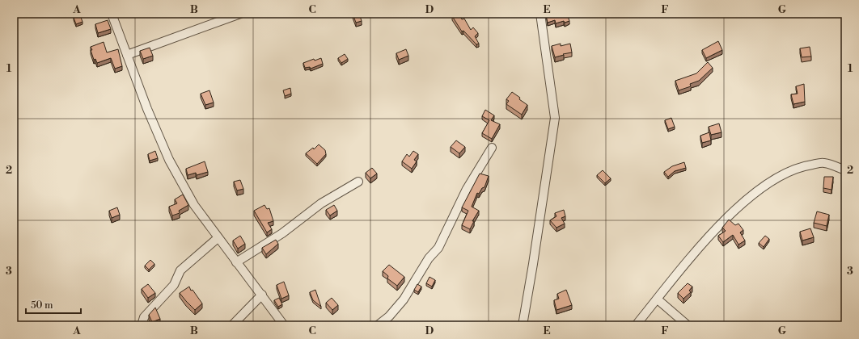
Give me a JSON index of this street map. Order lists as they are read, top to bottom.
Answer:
{
  "scale_bar": "50 m",
  "grid": {
    "columns": [
      "A",
      "B",
      "C",
      "D",
      "E",
      "F",
      "G"
    ],
    "rows": ["1", "2", "3"]
  }
}
